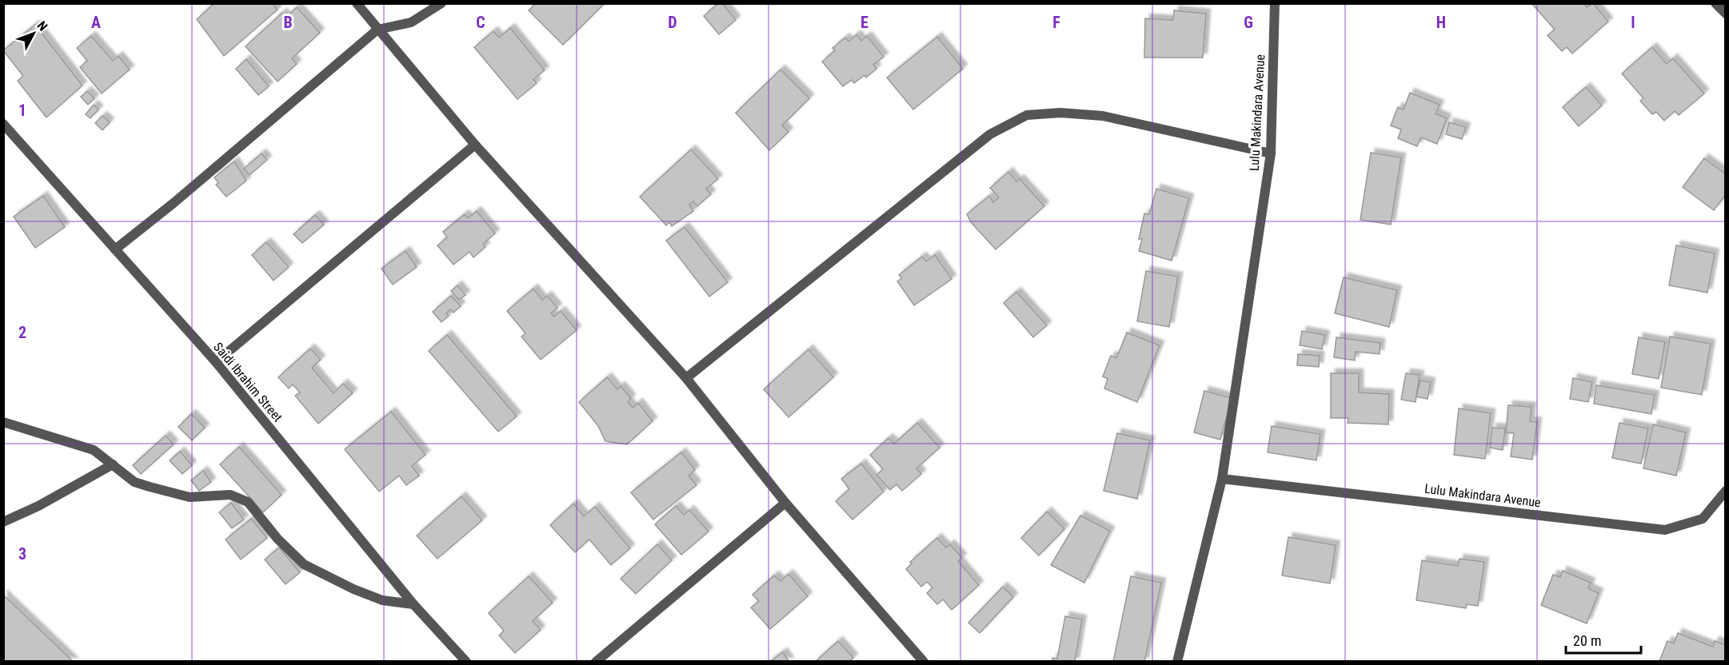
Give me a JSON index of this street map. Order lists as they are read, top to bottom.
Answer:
{
  "streets": {
    "street": ["Lulu Makindara Avenue", "Saidi Ibrahim Street"]
  },
  "scale_bar": "20 m",
  "north": "top right",
  "grid": {
    "columns": [
      "A",
      "B",
      "C",
      "D",
      "E",
      "F",
      "G",
      "H",
      "I"
    ],
    "rows": ["1", "2", "3"]
  }
}
